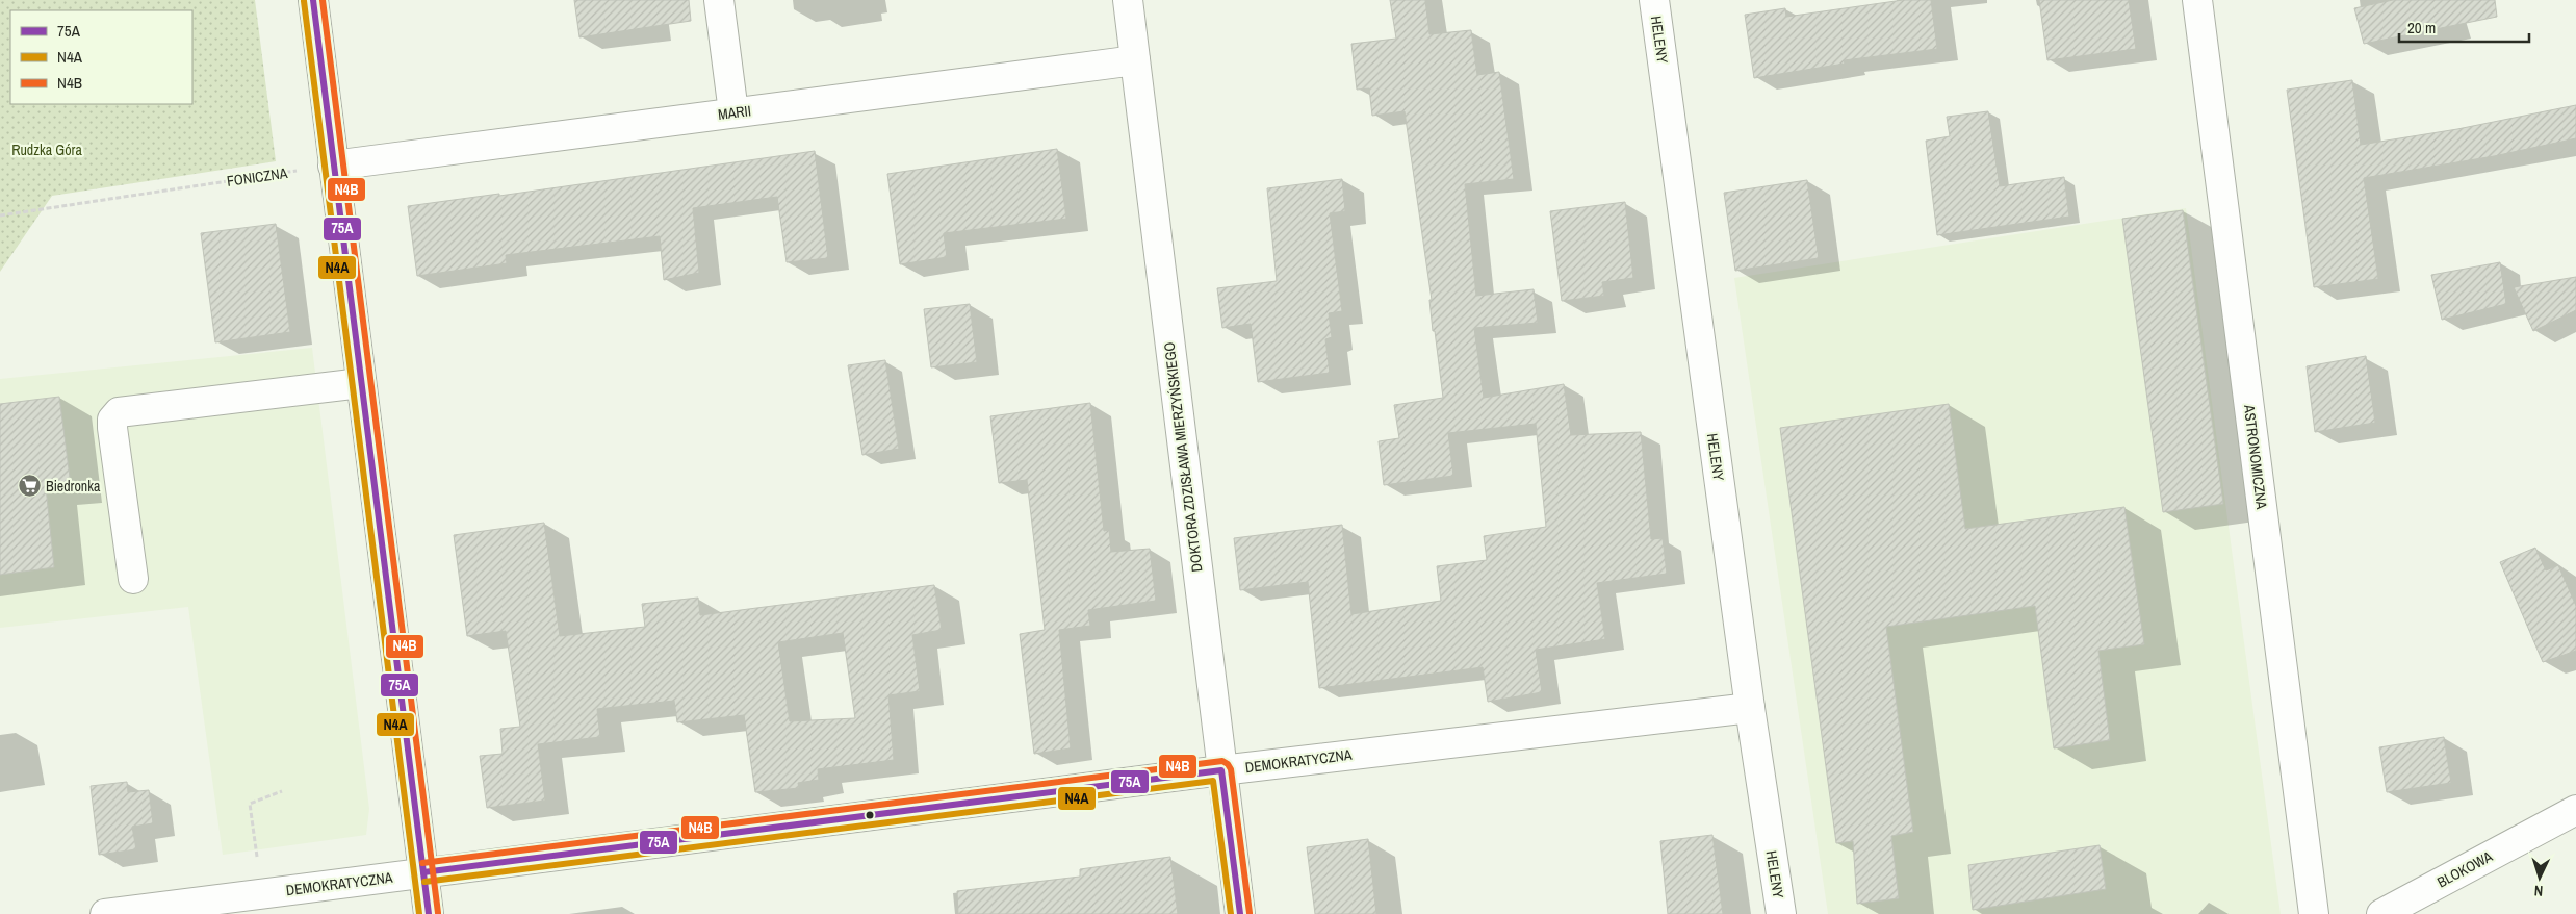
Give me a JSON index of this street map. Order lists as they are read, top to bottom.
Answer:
{
  "streets": {
    "street": [
      "HELENY",
      "MARII",
      "DOKTORA ZDZISŁAWA MIERZYŃSKIEGO",
      "ASTRONOMICZNA",
      "DEMOKRATYCZNA",
      "BLOKOWA"
    ],
    "path": ["FONICZNA"]
  },
  "crossings": [
    ["HELENY", "DEMOKRATYCZNA"],
    ["MARII", "FONICZNA"],
    ["MARII", "DOKTORA ZDZISŁAWA MIERZYŃSKIEGO"],
    ["DOKTORA ZDZISŁAWA MIERZYŃSKIEGO", "DEMOKRATYCZNA"]
  ],
  "parks": ["Rudzka Góra"],
  "places": {
    "supermarket": ["Biedronka"]
  },
  "lines": ["transit line 75A", "transit line N4B", "transit line N4A"],
  "legend": ["75A", "N4A", "N4B"],
  "scale_bar": "20 m",
  "north": "bottom"
}
